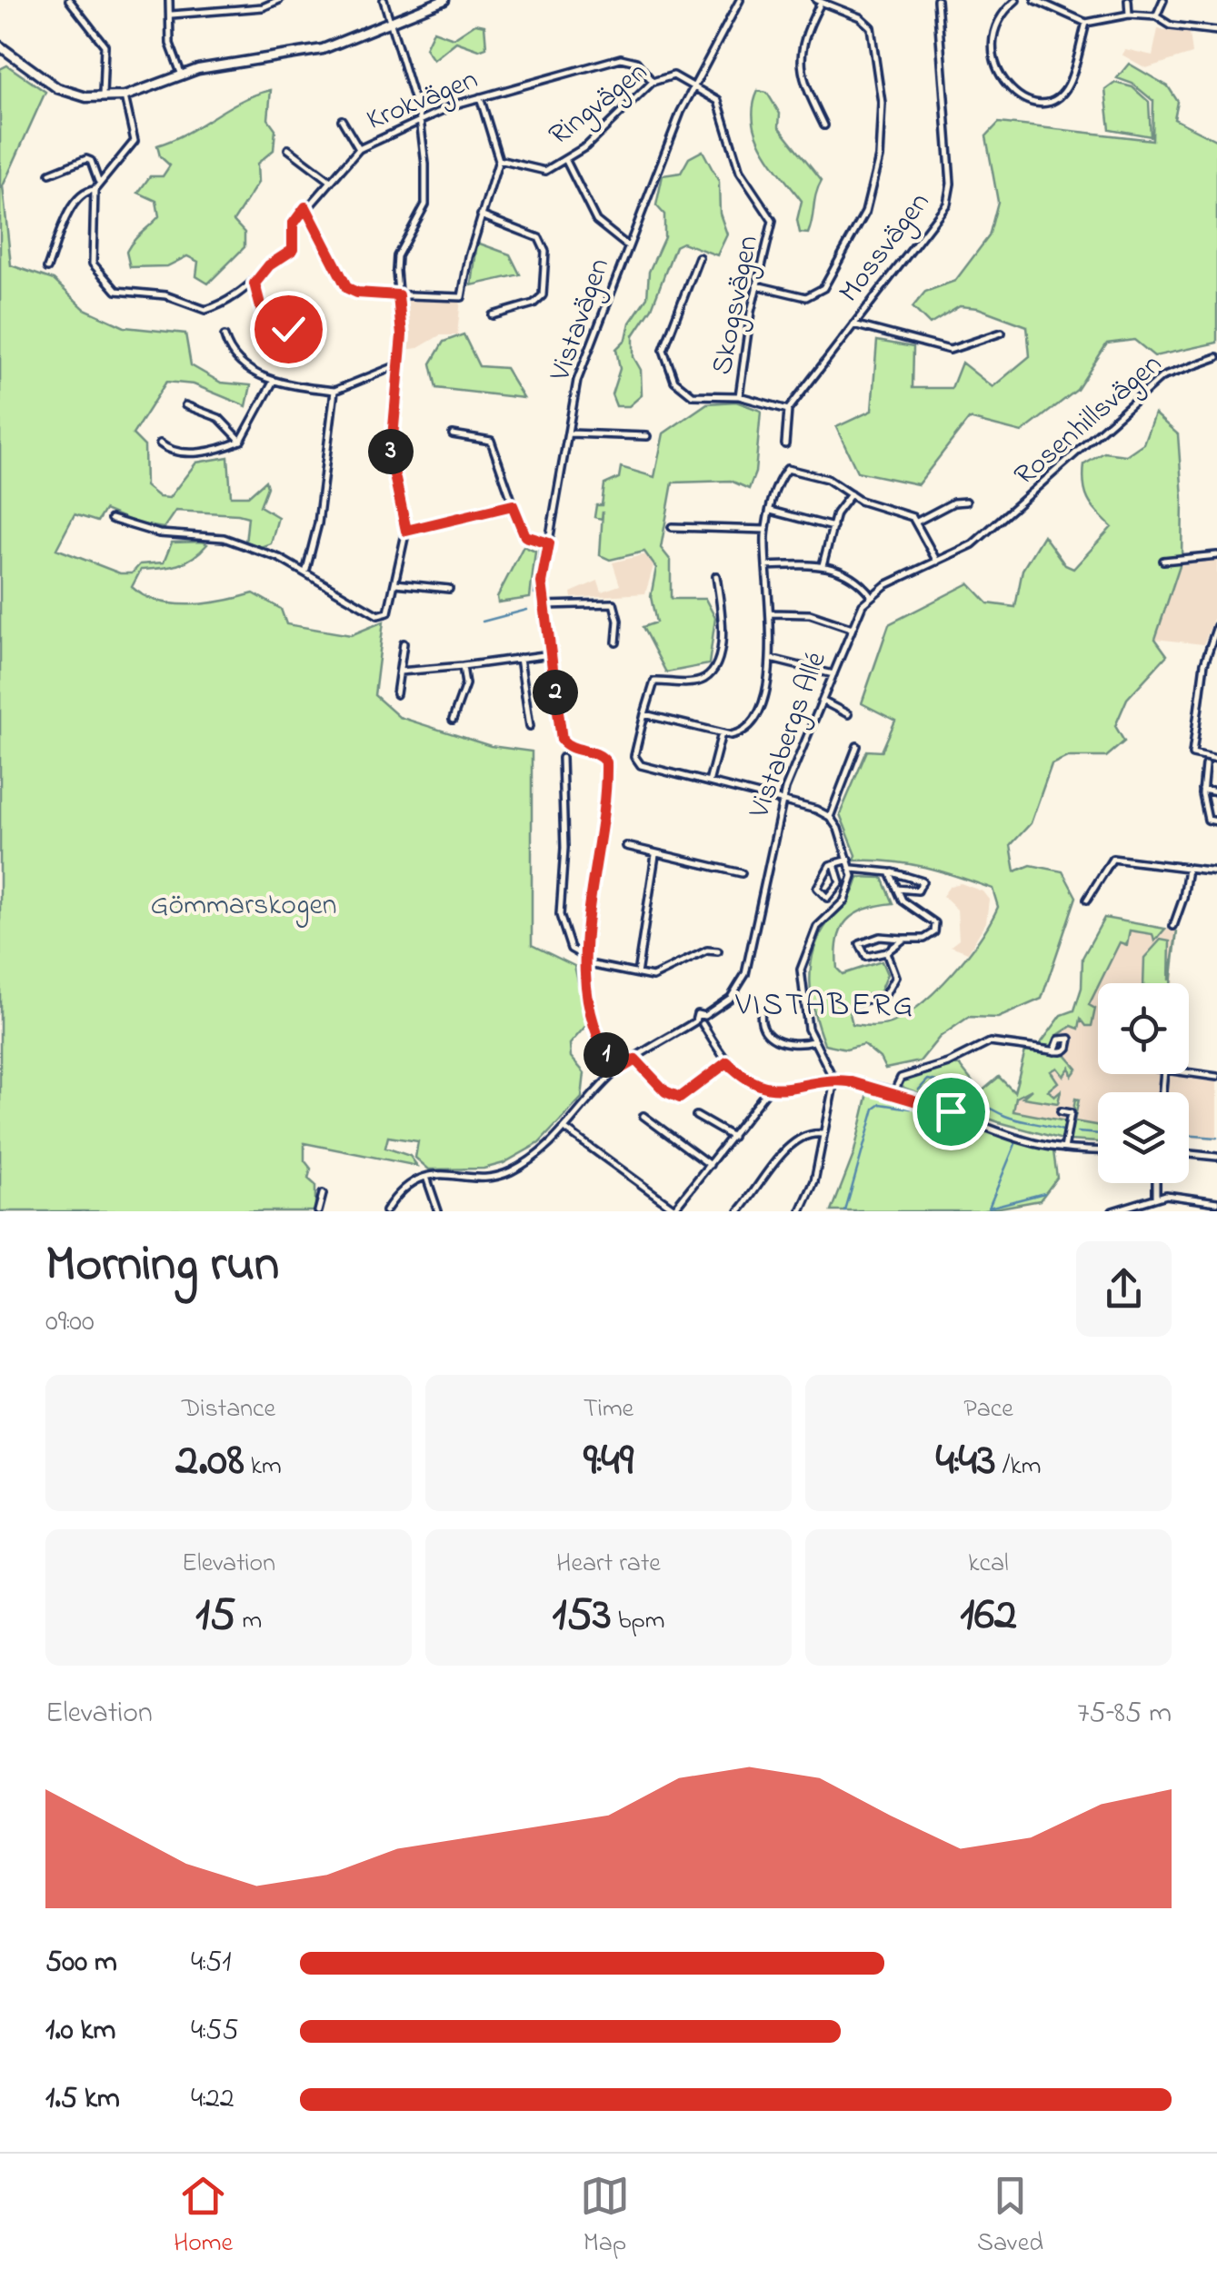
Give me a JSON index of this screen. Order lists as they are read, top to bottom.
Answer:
{
  "streets": {
    "street": [
      "Krokvägen",
      "Ringvägen",
      "Mossvägen",
      "Skogsvägen",
      "Vistavägen",
      "Rosenhillsvägen",
      "Vistabergs Allé"
    ]
  },
  "crossings": [
    ["Krokvägen", "Ringvägen"],
    ["Ringvägen", "Skogsvägen"],
    ["Ringvägen", "Vistavägen"],
    ["Skogsvägen", "Vistavägen"],
    ["Rosenhillsvägen", "Vistabergs Allé"]
  ],
  "districts": ["VISTABERG"],
  "parks": ["Gömmarskogen"],
  "page": {
    "pins": ["3", "2", "1"],
    "heading": ["Morning run", "09:00"],
    "stats": [
      ["Distance", "2.08 km"],
      ["Time", "9:49"],
      ["Pace", "4:43 /km"],
      ["Elevation", "15 m"],
      ["Heart rate", "153 bpm"],
      ["kcal", "162"]
    ],
    "chart": ["Elevation", "75–85 m"],
    "list": [
      {
        "name": "500 m",
        "note": "4:51"
      },
      {
        "name": "1.0 km",
        "note": "4:55"
      },
      {
        "name": "1.5 km",
        "note": "4:22"
      }
    ],
    "tabs": ["Home", "Map", "Saved"]
  }
}
